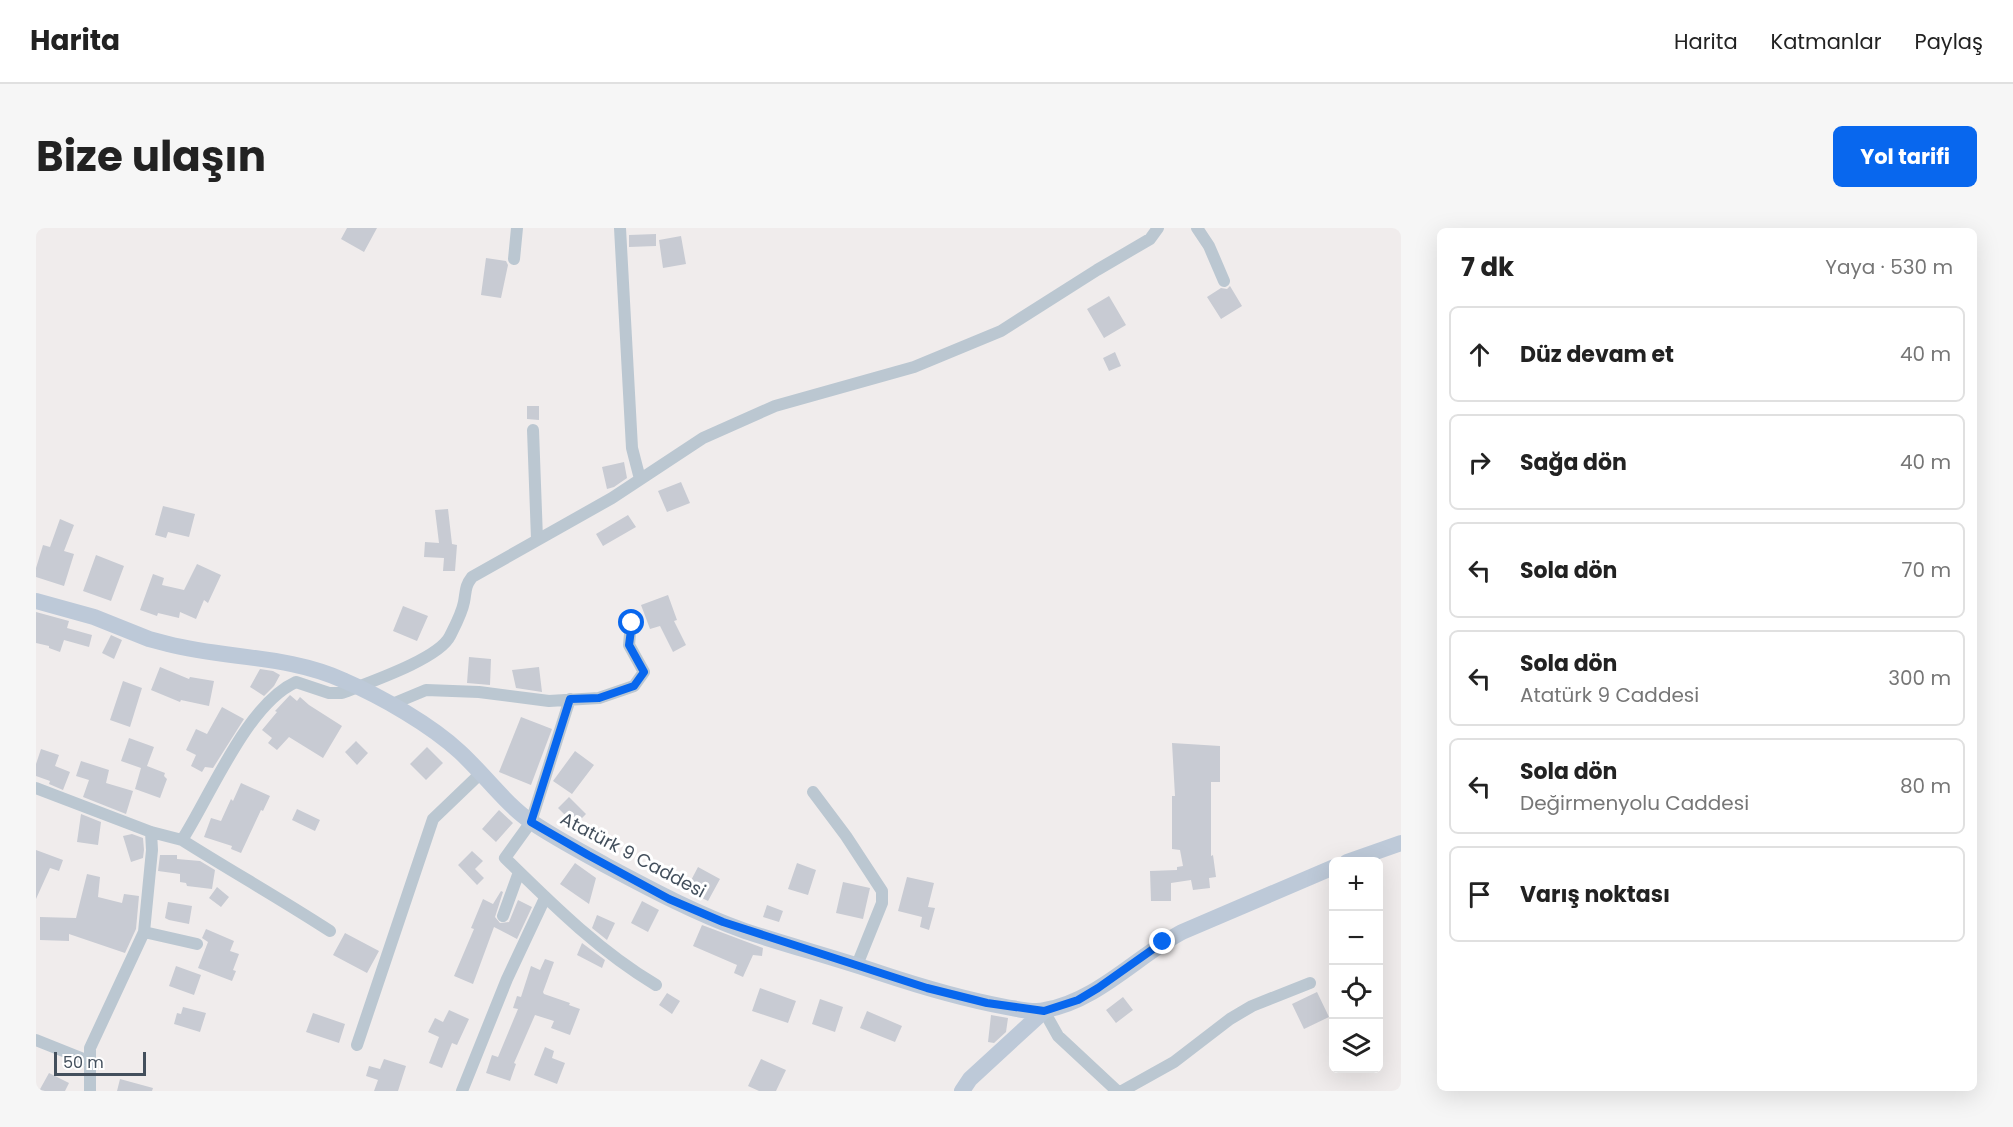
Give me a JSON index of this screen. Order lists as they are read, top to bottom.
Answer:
{
  "streets": {
    "street": ["Atatürk 9 Caddesi"]
  },
  "scale_bar": "50 m",
  "page": {
    "header": "Harita",
    "nav": ["Harita", "Katmanlar", "Paylaş"],
    "title": "Bize ulaşın",
    "buttons": "Yol tarifi",
    "heading": ["7 dk", "Yaya · 530 m"],
    "list": [
      ["Düz devam et", "40 m"],
      ["Sağa dön", "40 m"],
      ["Sola dön", "70 m"],
      ["Sola dön", "Atatürk 9 Caddesi", "300 m"],
      ["Sola dön", "Değirmenyolu Caddesi", "80 m"],
      "Varış noktası"
    ],
    "map_buttons": ["+", "−"],
    "scale": "50 m"
  }
}
